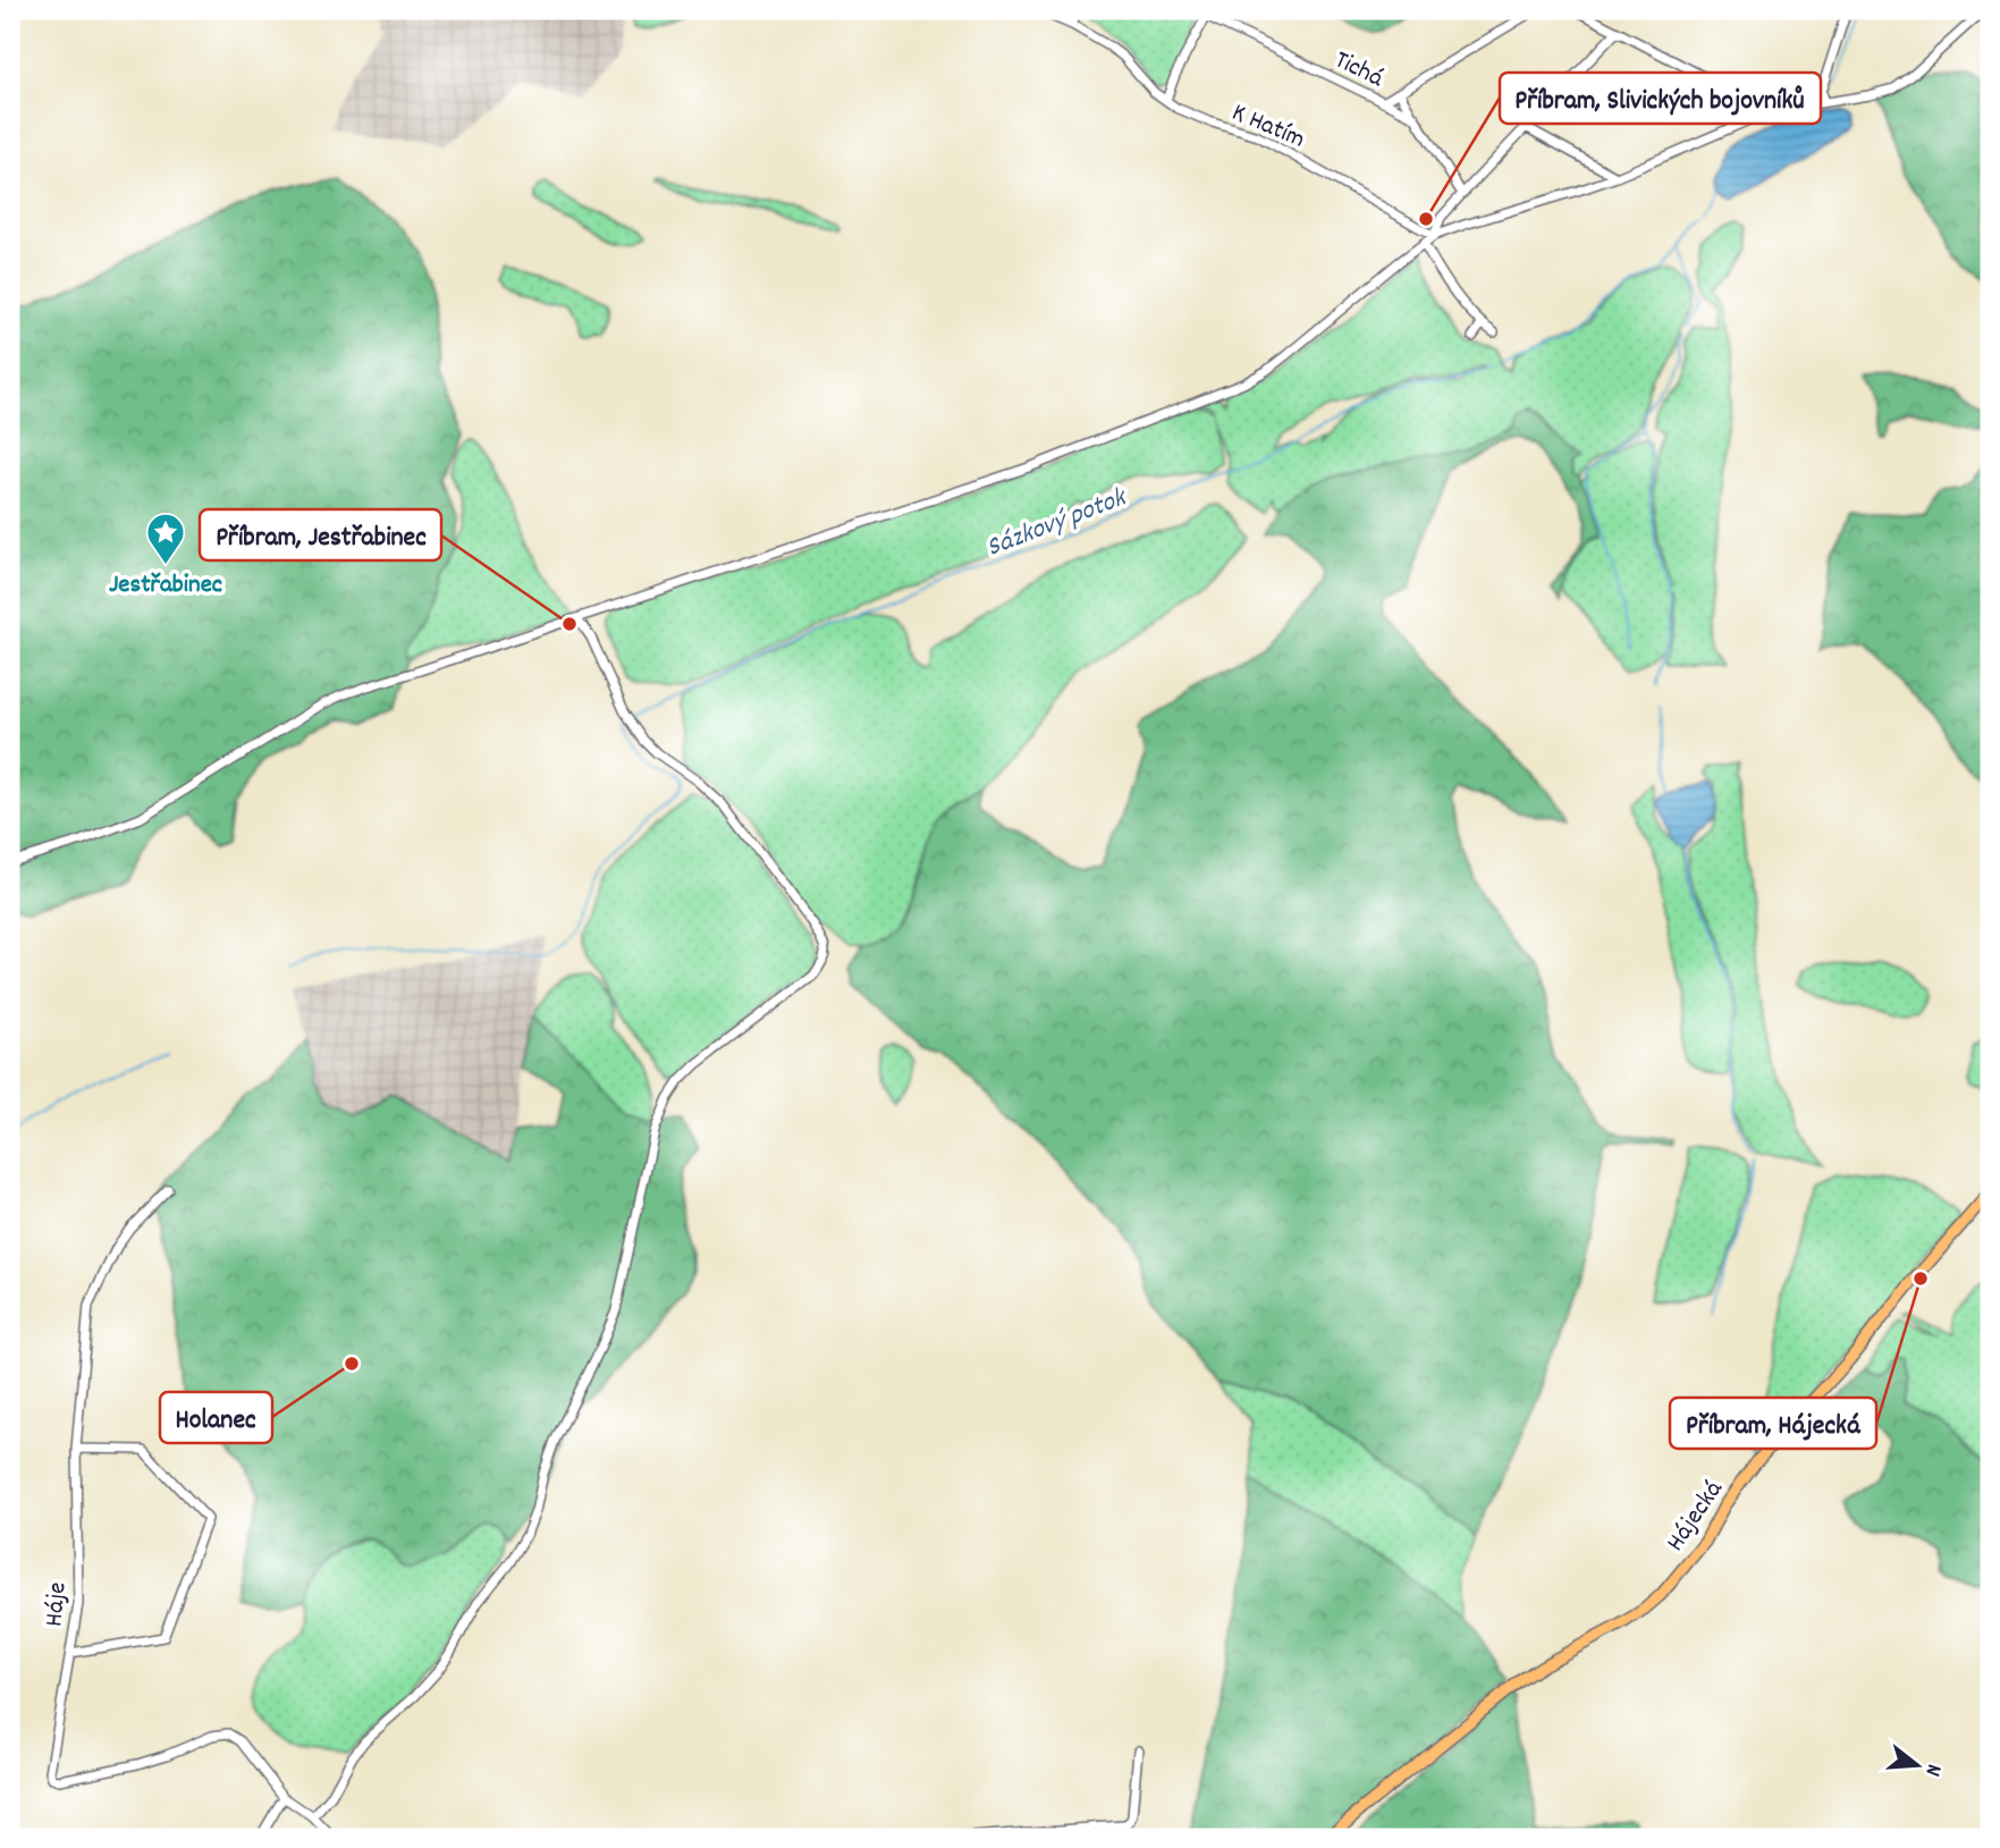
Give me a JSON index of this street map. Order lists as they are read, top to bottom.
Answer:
{
  "streets": {
    "main road": ["Hájecká"],
    "street": ["Tichá", "K Hatím", "Háje"]
  },
  "water": ["Sázkový potok"],
  "places": {
    "other": [
      "Příbram, Slivických bojovníků",
      "Příbram, Jestřabinec",
      "Příbram, Hájecká",
      "Holanec"
    ],
    "place": ["Jestřabinec"]
  },
  "north": "right"
}
